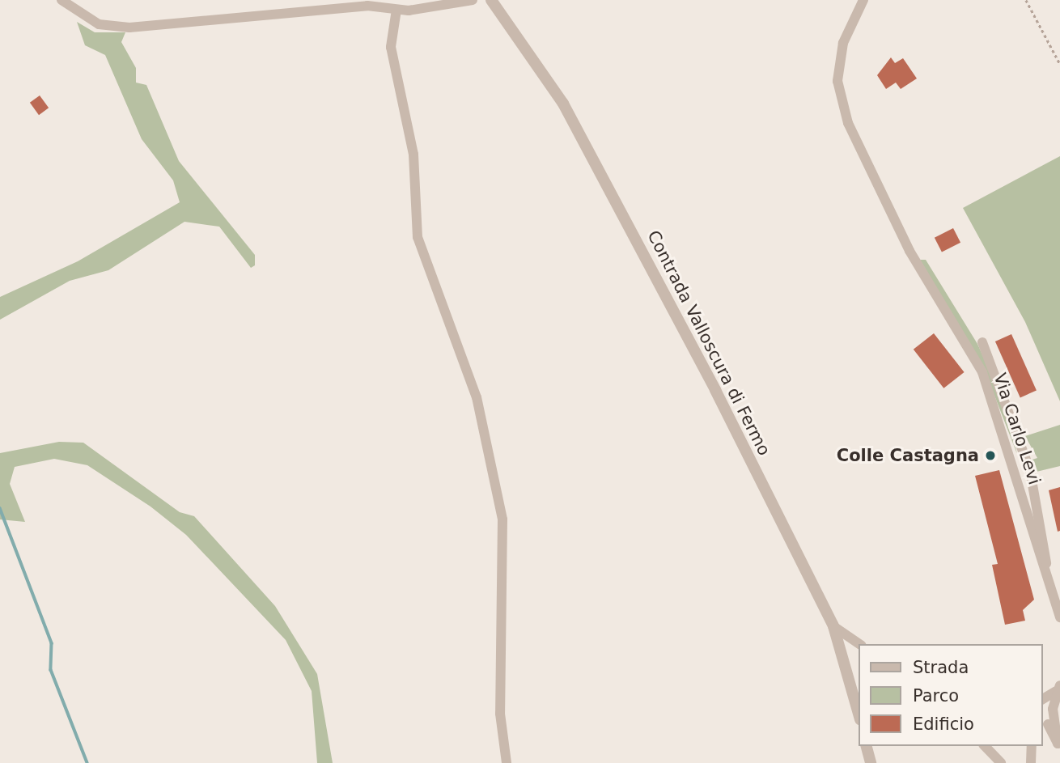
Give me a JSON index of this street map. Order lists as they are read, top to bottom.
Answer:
{
  "streets": {
    "street": ["Contrada Valloscura di Fermo", "Via Carlo Levi"]
  },
  "places": ["Colle Castagna"],
  "legend": ["Strada", "Parco", "Edificio"]
}
